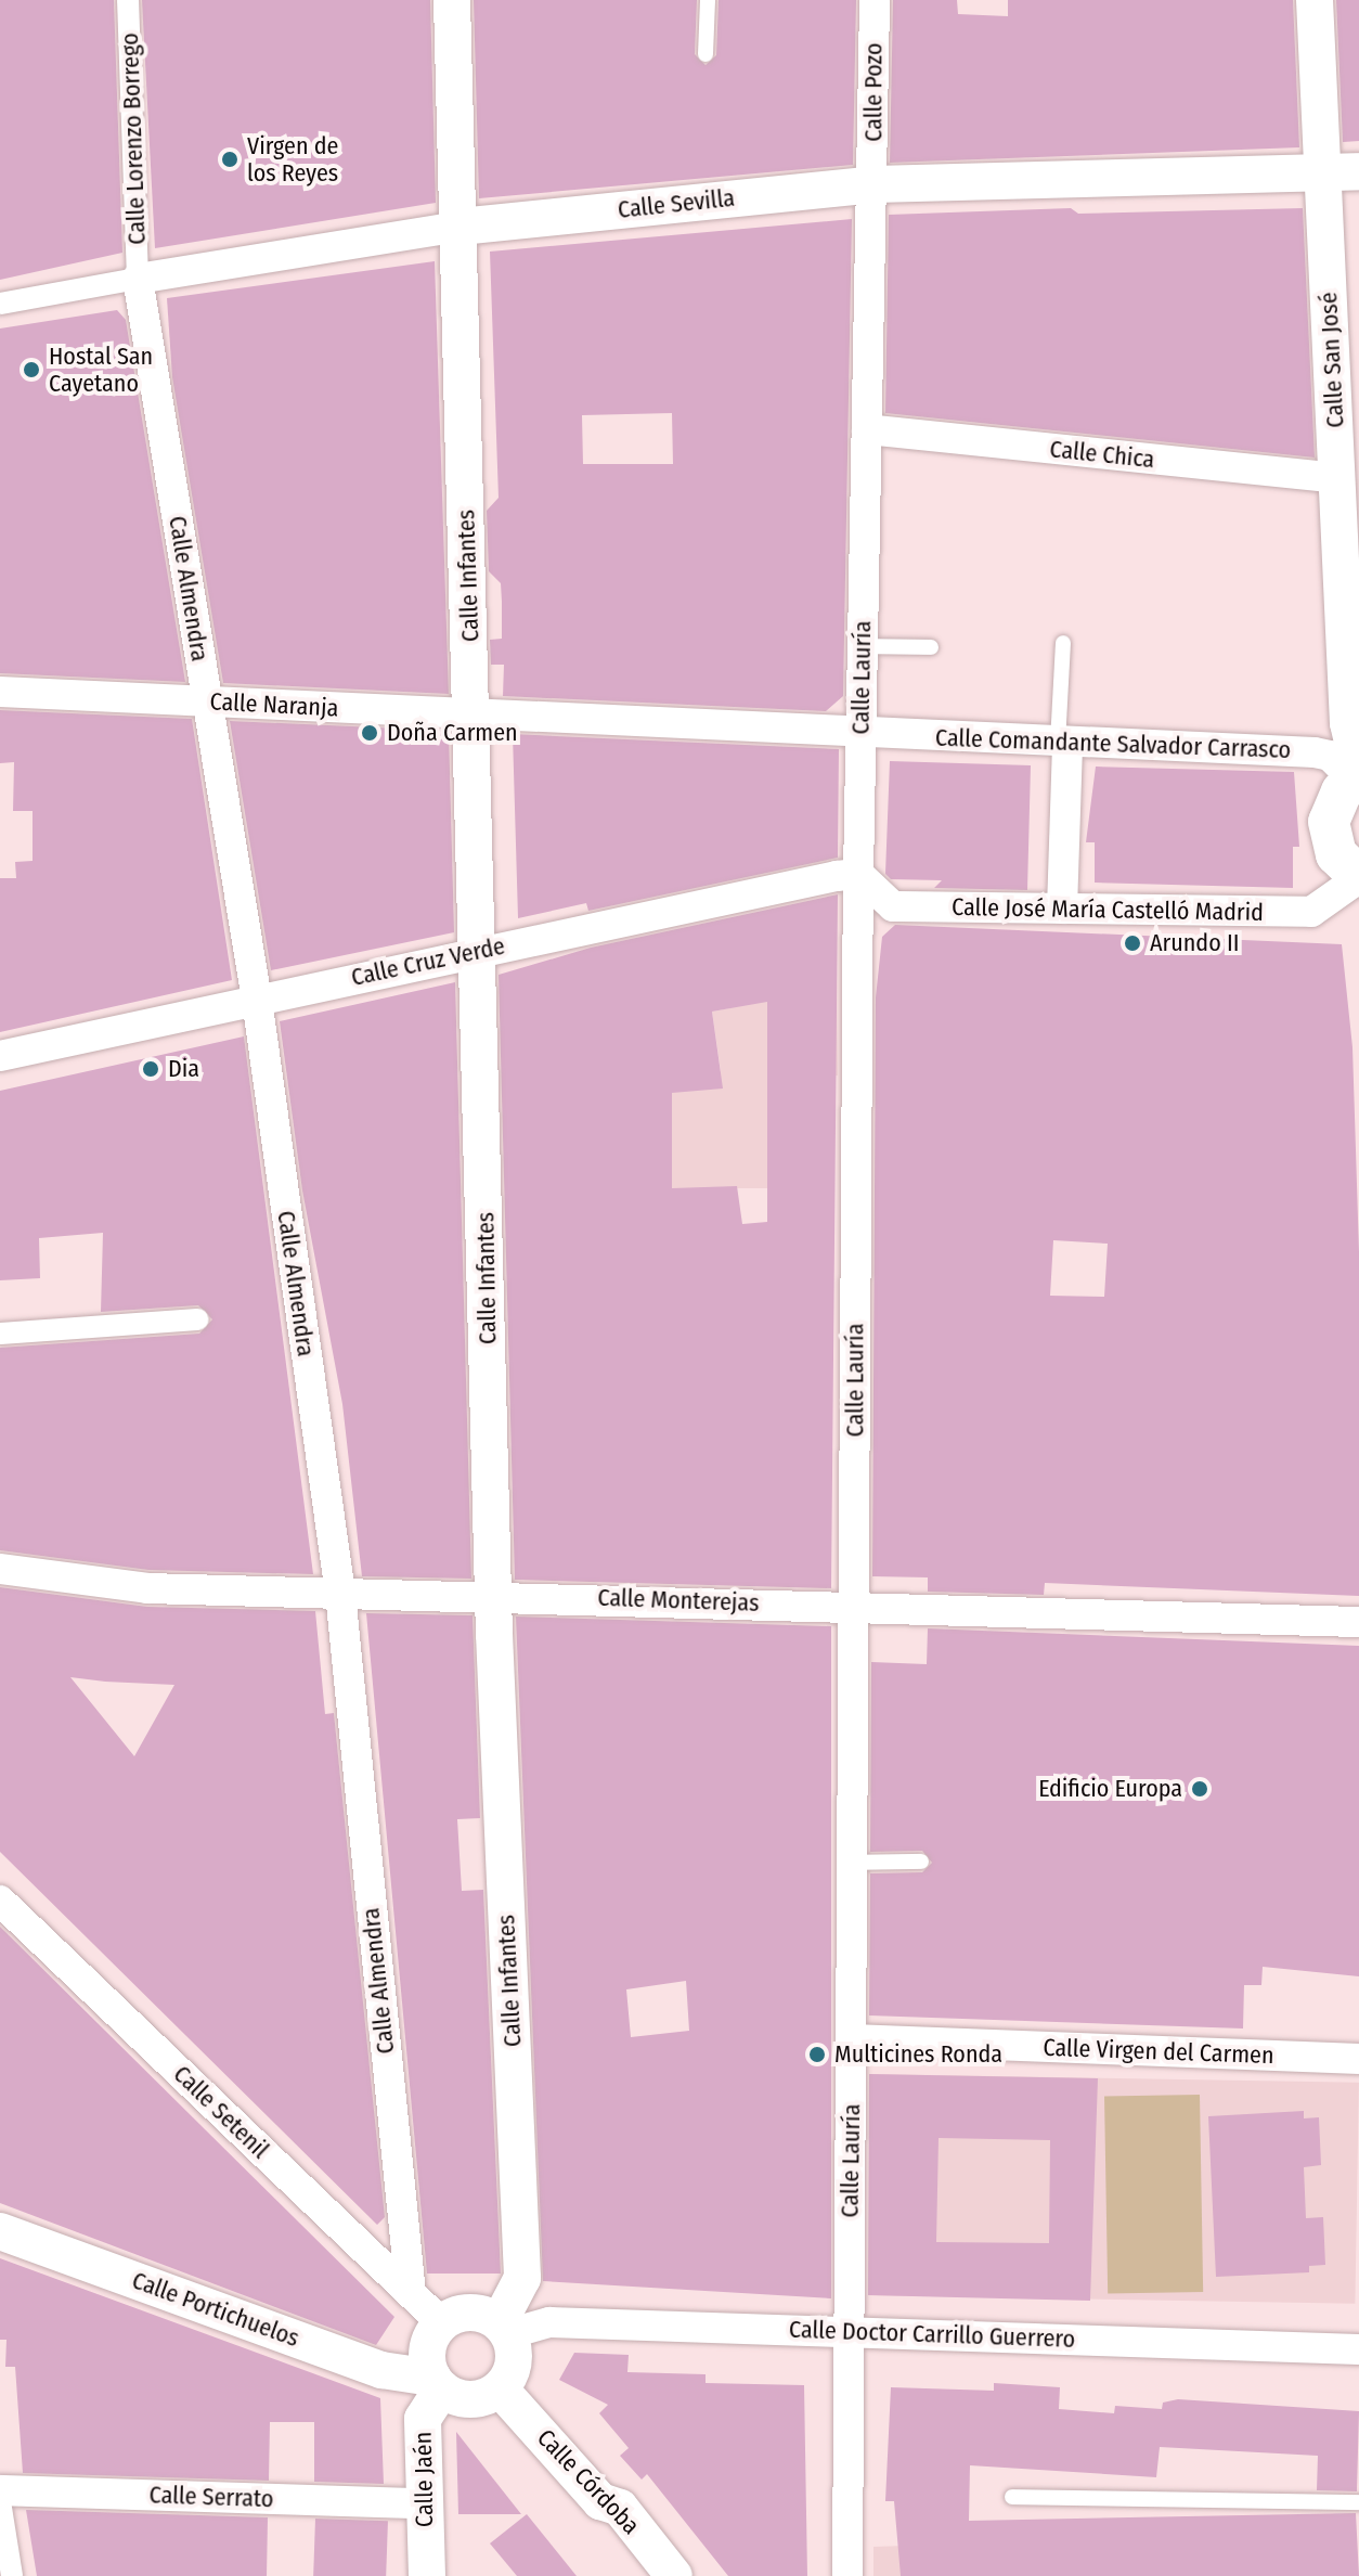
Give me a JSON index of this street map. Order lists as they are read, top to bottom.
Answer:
{
  "streets": {
    "street": [
      "Calle Pozo",
      "Calle Lorenzo Borrego",
      "Calle Sevilla",
      "Calle San José",
      "Calle Chica",
      "Calle Infantes",
      "Calle Almendra",
      "Calle Lauría",
      "Calle Naranja",
      "Calle Comandante Salvador Carrasco",
      "Calle José María Castelló Madrid",
      "Calle Cruz Verde",
      "Calle Monterejas",
      "Calle Virgen del Carmen",
      "Calle Setenil",
      "Calle Portichuelos",
      "Calle Doctor Carrillo Guerrero",
      "Calle Jaén",
      "Calle Córdoba",
      "Calle Serrato"
    ]
  },
  "crossings": [
    ["Calle Pozo", "Calle Sevilla"],
    ["Calle Pozo", "Calle Lauría"],
    ["Calle Lorenzo Borrego", "Calle Sevilla"],
    ["Calle Lorenzo Borrego", "Calle Almendra"],
    ["Calle Sevilla", "Calle San José"],
    ["Calle Sevilla", "Calle Infantes"],
    ["Calle Sevilla", "Calle Almendra"],
    ["Calle Sevilla", "Calle Lauría"],
    ["Calle San José", "Calle Chica"],
    ["Calle San José", "Calle Comandante Salvador Carrasco"],
    ["Calle Chica", "Calle Lauría"],
    ["Calle Infantes", "Calle Naranja"],
    ["Calle Infantes", "Calle Cruz Verde"],
    ["Calle Infantes", "Calle Monterejas"],
    ["Calle Infantes", "Calle Setenil"],
    ["Calle Infantes", "Calle Portichuelos"],
    ["Calle Infantes", "Calle Doctor Carrillo Guerrero"],
    ["Calle Infantes", "Calle Jaén"],
    ["Calle Infantes", "Calle Córdoba"],
    ["Calle Almendra", "Calle Naranja"],
    ["Calle Almendra", "Calle Cruz Verde"],
    ["Calle Almendra", "Calle Monterejas"],
    ["Calle Almendra", "Calle Setenil"],
    ["Calle Lauría", "Calle Naranja"],
    ["Calle Lauría", "Calle Comandante Salvador Carrasco"],
    ["Calle Lauría", "Calle José María Castelló Madrid"],
    ["Calle Lauría", "Calle Cruz Verde"],
    ["Calle Lauría", "Calle Monterejas"],
    ["Calle Lauría", "Calle Virgen del Carmen"],
    ["Calle Lauría", "Calle Doctor Carrillo Guerrero"],
    ["Calle Naranja", "Calle Comandante Salvador Carrasco"],
    ["Calle José María Castelló Madrid", "Calle Cruz Verde"],
    ["Calle Setenil", "Calle Portichuelos"],
    ["Calle Setenil", "Calle Doctor Carrillo Guerrero"],
    ["Calle Setenil", "Calle Jaén"],
    ["Calle Setenil", "Calle Córdoba"],
    ["Calle Portichuelos", "Calle Doctor Carrillo Guerrero"],
    ["Calle Portichuelos", "Calle Jaén"],
    ["Calle Portichuelos", "Calle Córdoba"],
    ["Calle Doctor Carrillo Guerrero", "Calle Jaén"],
    ["Calle Doctor Carrillo Guerrero", "Calle Córdoba"],
    ["Calle Jaén", "Calle Córdoba"],
    ["Calle Jaén", "Calle Serrato"]
  ],
  "places": [
    "Virgen de los Reyes",
    "Hostal San Cayetano",
    "Doña Carmen",
    "Arundo II",
    "Dia",
    "Edificio Europa",
    "Multicines Ronda"
  ]
}
